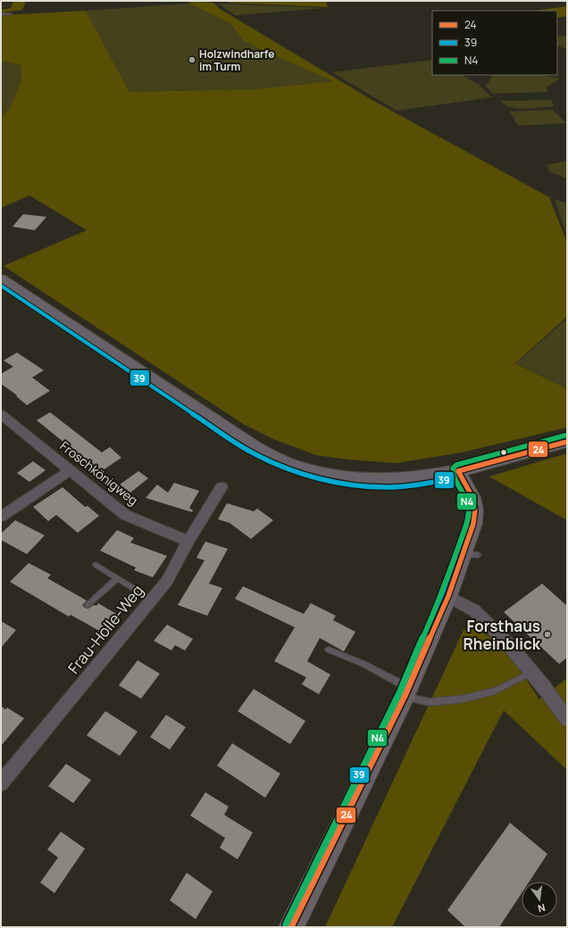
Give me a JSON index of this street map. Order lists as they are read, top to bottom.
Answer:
{
  "streets": {
    "street": ["Froschkönigweg", "Frau-Holle-Weg"]
  },
  "crossings": [
    ["Froschkönigweg", "Frau-Holle-Weg"]
  ],
  "places": ["Holzwindharfe im Turm", "Forsthaus Rheinblick"],
  "lines": ["transit line 39", "transit line N4", "transit line 24"],
  "legend": ["24", "39", "N4"],
  "north": "bottom"
}
